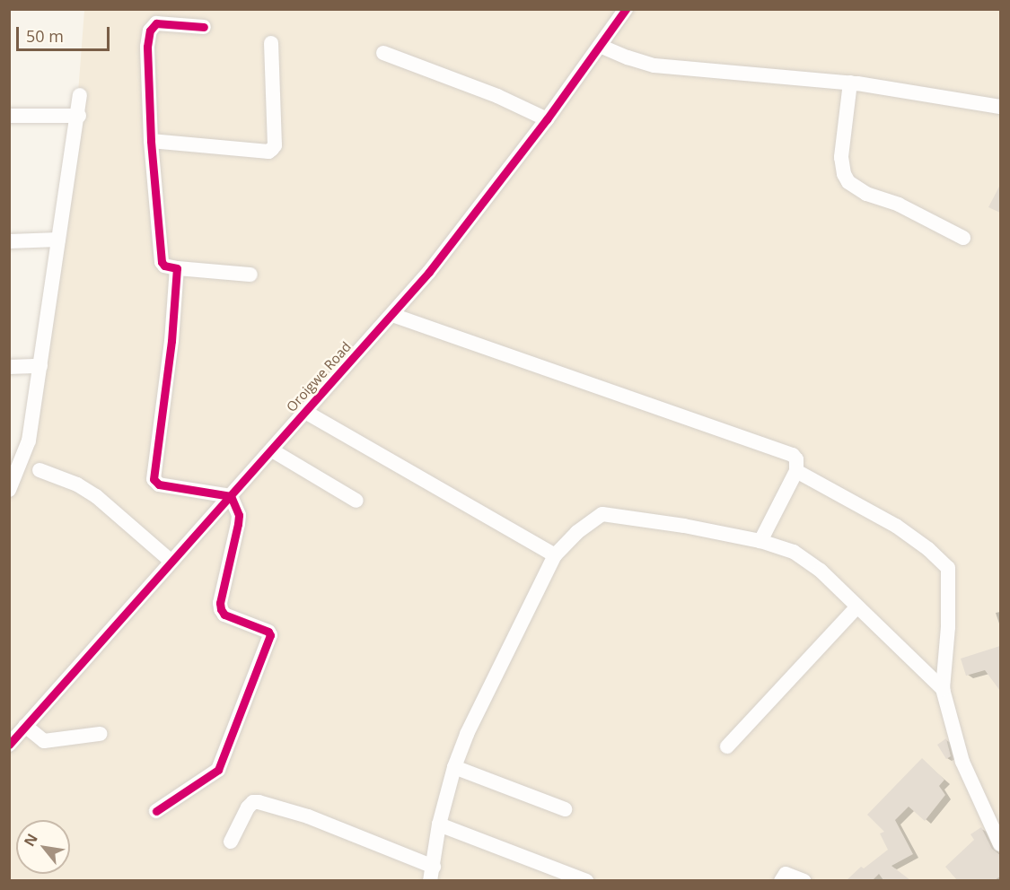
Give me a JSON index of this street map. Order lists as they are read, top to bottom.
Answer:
{
  "streets": {
    "street": ["Oroigwe Road"]
  },
  "scale_bar": "50 m",
  "north": "top left"
}
